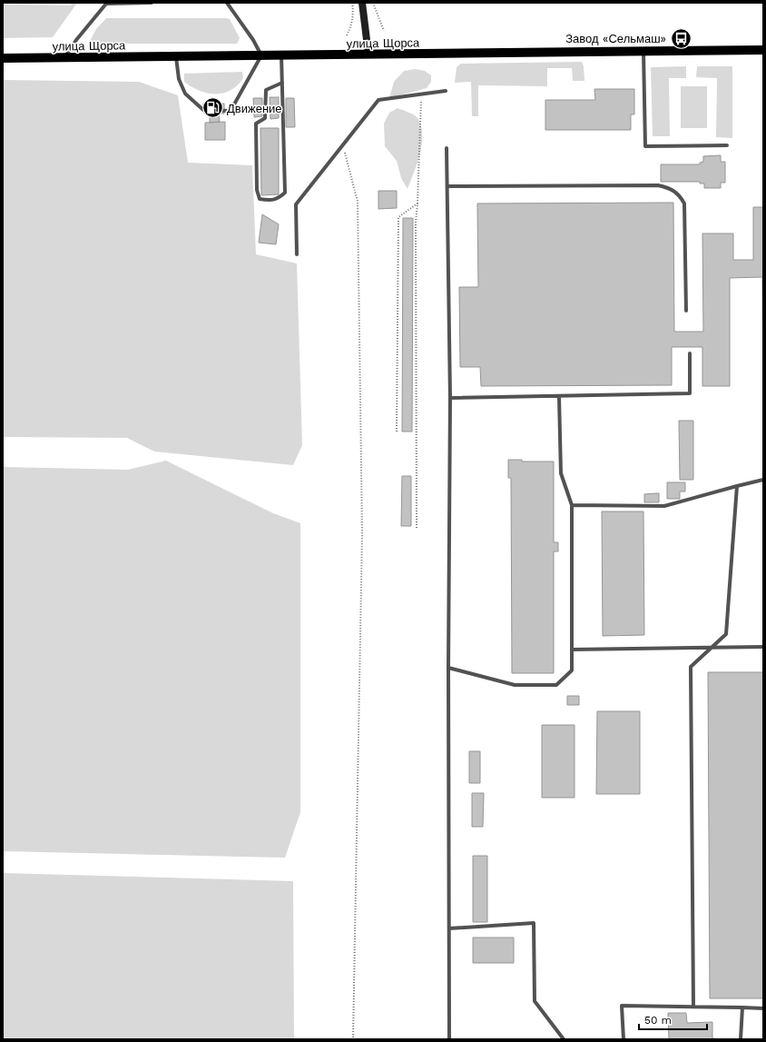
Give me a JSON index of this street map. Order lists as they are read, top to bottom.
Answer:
{
  "streets": {
    "main road": ["улица Щорса"]
  },
  "places": {
    "bus stop": ["Завод «Сельмаш»"],
    "fuel station": ["Движение"]
  },
  "scale_bar": "50 m"
}
